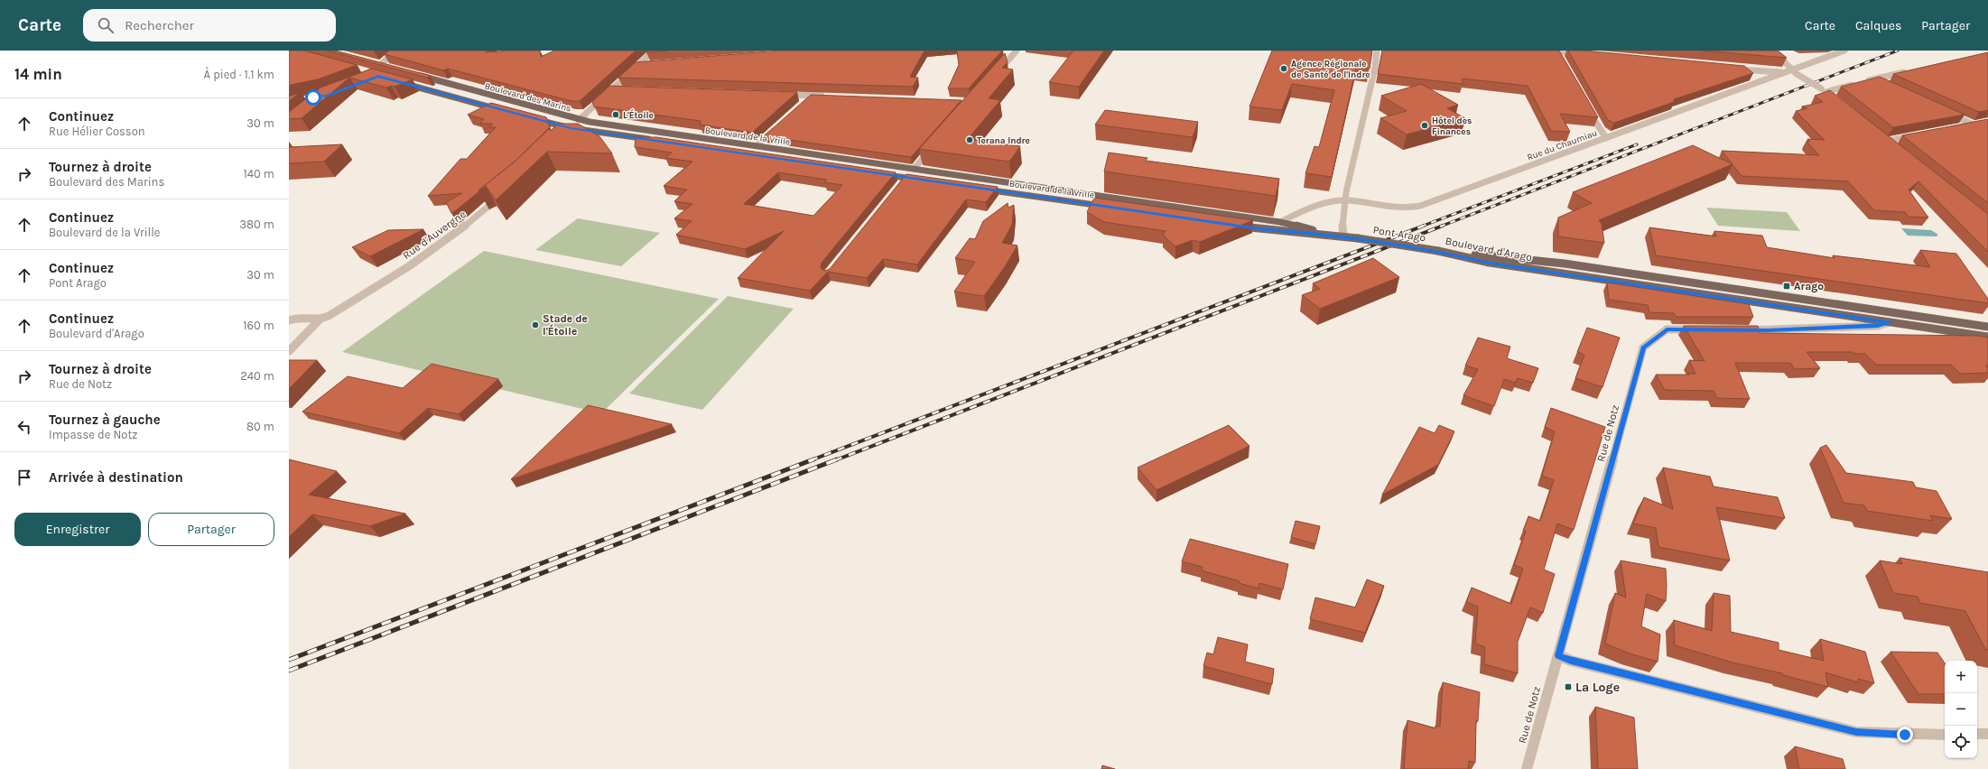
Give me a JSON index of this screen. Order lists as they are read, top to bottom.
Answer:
{
  "streets": {
    "main road": [
      "Boulevard des Marins",
      "Boulevard de la Vrille",
      "Pont Arago",
      "Boulevard d'Arago"
    ],
    "street": ["Rue du Chaumiau", "Rue d'Auvergne", "Rue de Notz"]
  },
  "crossings": [
    ["Boulevard des Marins", "Boulevard de la Vrille"],
    ["Boulevard de la Vrille", "Rue du Chaumiau"],
    ["Boulevard de la Vrille", "Pont Arago"],
    ["Pont Arago", "Boulevard d'Arago"]
  ],
  "places": {
    "other": [
      "Agence Régionale de Santé de l'Indre",
      "L'Étoile",
      "Hôtel des Finances",
      "Terana Indre",
      "Stade de l'Étoile"
    ],
    "transit": ["Arago", "La Loge"]
  },
  "page": {
    "header": "Carte",
    "search": "Rechercher",
    "nav": ["Carte", "Calques", "Partager"],
    "heading": ["14 min", "À pied · 1.1 km"],
    "list": [
      ["Continuez", "Rue Hélier Cosson", "30 m"],
      ["Tournez à droite", "Boulevard des Marins", "140 m"],
      ["Continuez", "Boulevard de la Vrille", "380 m"],
      ["Continuez", "Pont Arago", "30 m"],
      ["Continuez", "Boulevard d'Arago", "160 m"],
      ["Tournez à droite", "Rue de Notz", "240 m"],
      ["Tournez à gauche", "Impasse de Notz", "80 m"],
      "Arrivée à destination"
    ],
    "buttons": ["Enregistrer", "Partager"],
    "map_buttons": ["+", "−"]
  }
}
